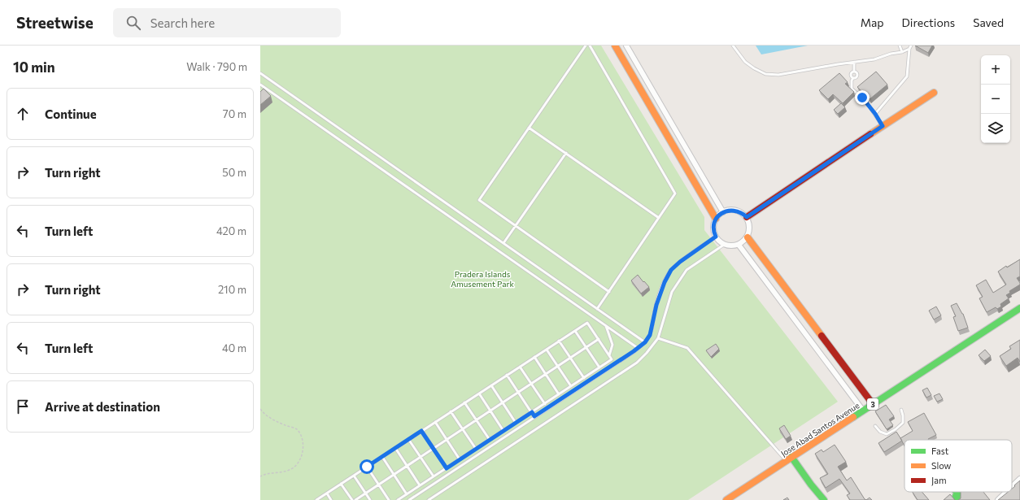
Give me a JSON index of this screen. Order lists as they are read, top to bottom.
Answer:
{
  "streets": {
    "main road": ["3", "Jose Abad Santos Avenue"]
  },
  "parks": ["Pradera Islands Amusement Park"],
  "legend": ["Fast", "Slow", "Jam"],
  "page": {
    "header": "Streetwise",
    "search": "Search here",
    "nav": ["Map", "Directions", "Saved"],
    "heading": ["10 min", "Walk · 790 m"],
    "map_buttons": ["+", "−"],
    "list": [
      ["Continue", "70 m"],
      ["Turn right", "50 m"],
      ["Turn left", "420 m"],
      ["Turn right", "210 m"],
      ["Turn left", "40 m"],
      "Arrive at destination"
    ]
  }
}
